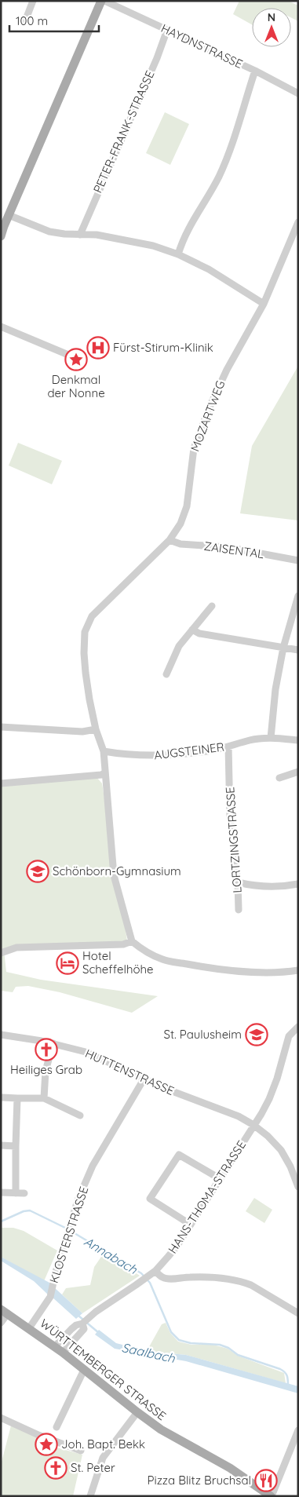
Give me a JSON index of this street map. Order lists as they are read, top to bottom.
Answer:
{
  "streets": {
    "main road": ["WÜRTTEMBERGER STRASSE"],
    "street": [
      "HAYDNSTRASSE",
      "PETER-FRANK-STRASSE",
      "MOZARTWEG",
      "ZAISENTAL",
      "AUGSTEINER",
      "LORTZINGSTRASSE",
      "HUTTENSTRASSE",
      "HANS-THOMA-STRASSE",
      "KLOSTERSTRASSE"
    ]
  },
  "crossings": [
    ["HAYDNSTRASSE", "PETER-FRANK-STRASSE"],
    ["MOZARTWEG", "ZAISENTAL"],
    ["MOZARTWEG", "AUGSTEINER"],
    ["AUGSTEINER", "LORTZINGSTRASSE"],
    ["HUTTENSTRASSE", "HANS-THOMA-STRASSE"],
    ["HUTTENSTRASSE", "KLOSTERSTRASSE"],
    ["HANS-THOMA-STRASSE", "WÜRTTEMBERGER STRASSE"],
    ["KLOSTERSTRASSE", "WÜRTTEMBERGER STRASSE"]
  ],
  "water": ["Annabach", "Saalbach"],
  "places": {
    "hospital": ["Fürst-Stirum-Klinik"],
    "place": ["Denkmal der Nonne", "Joh. Bapt. Bekk"],
    "school or university": ["Schönborn-Gymnasium", "St. Paulusheim"],
    "hotel": ["Hotel Scheffelhöhe"],
    "church": ["Heiliges Grab", "St. Peter"],
    "restaurant": ["Pizza Blitz Bruchsal"]
  },
  "scale_bar": "100 m",
  "north": "top"
}
